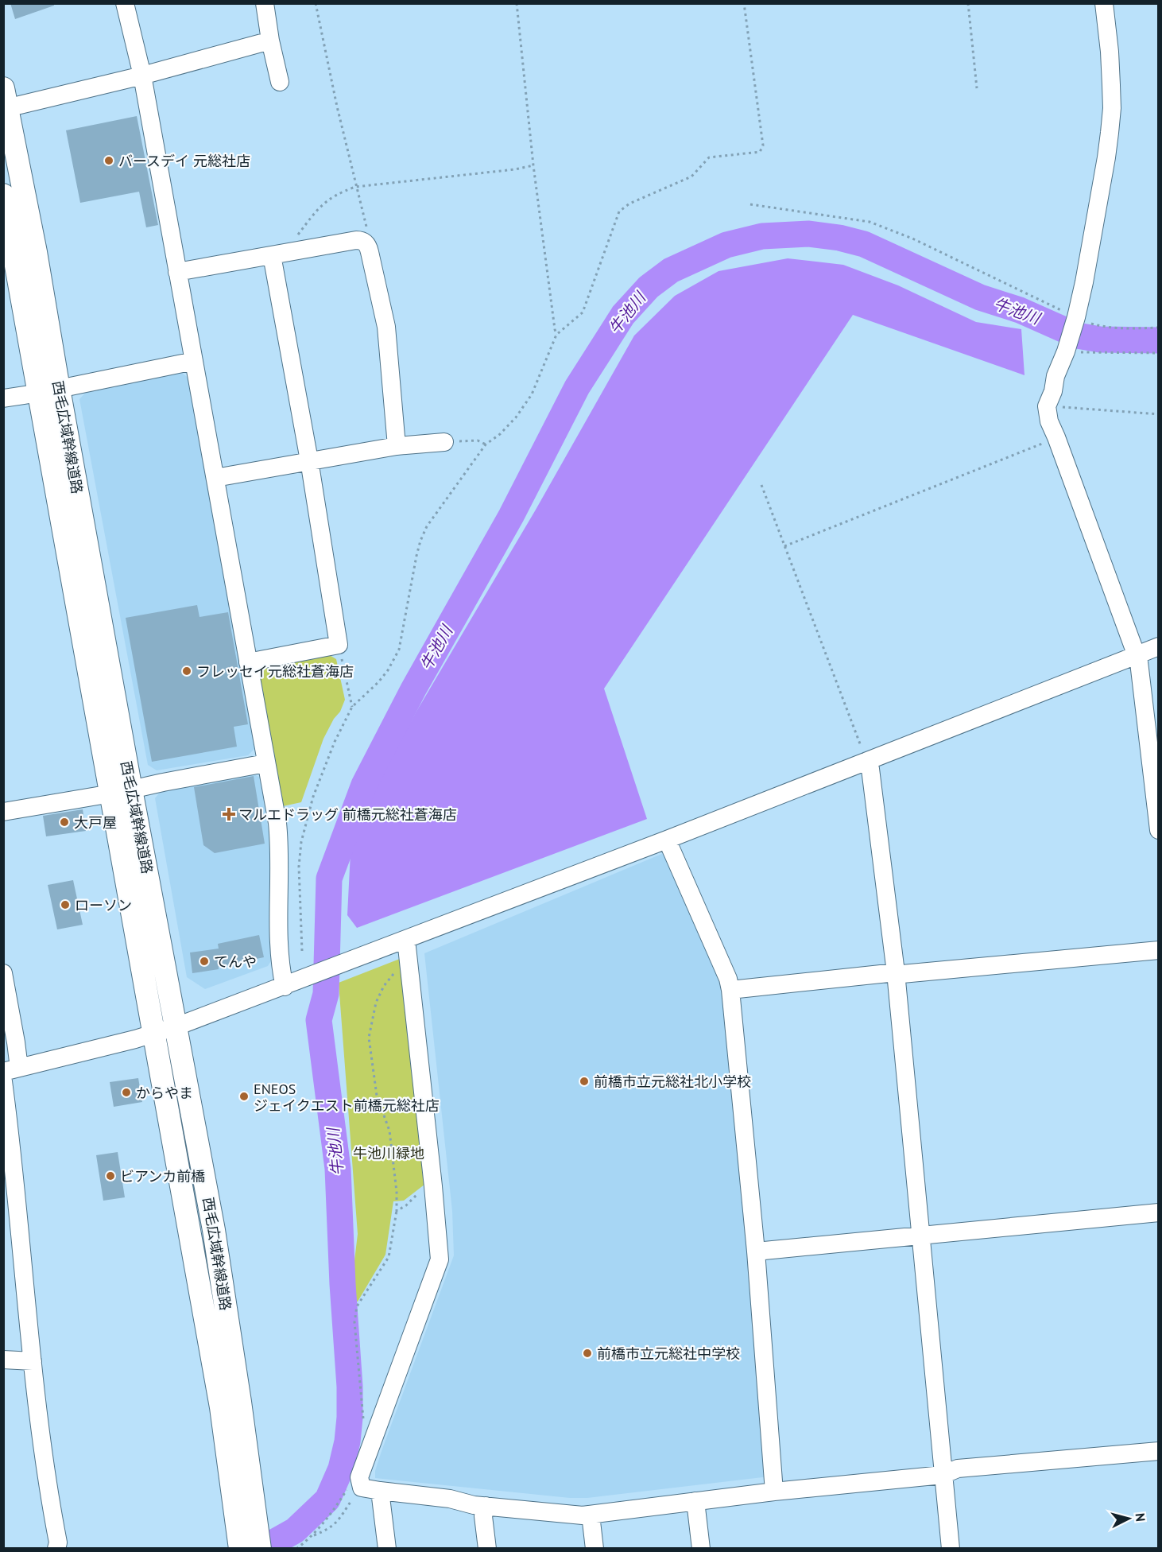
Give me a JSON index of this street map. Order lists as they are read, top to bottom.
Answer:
{
  "streets": {
    "main road": ["西毛広域幹線道路"]
  },
  "water": ["牛池川"],
  "parks": ["牛池川緑地"],
  "places": {
    "other": [
      "バースデイ 元総社店",
      "フレッセイ元総社蒼海店",
      "大戸屋",
      "ローソン",
      "てんや",
      "前橋市立元総社北小学校",
      "からやま",
      "ENEOS ジェイクエスト前橋元総社店",
      "ビアンカ前橋",
      "前橋市立元総社中学校"
    ],
    "health": ["マルエドラッグ 前橋元総社蒼海店"]
  },
  "north": "right"
}
